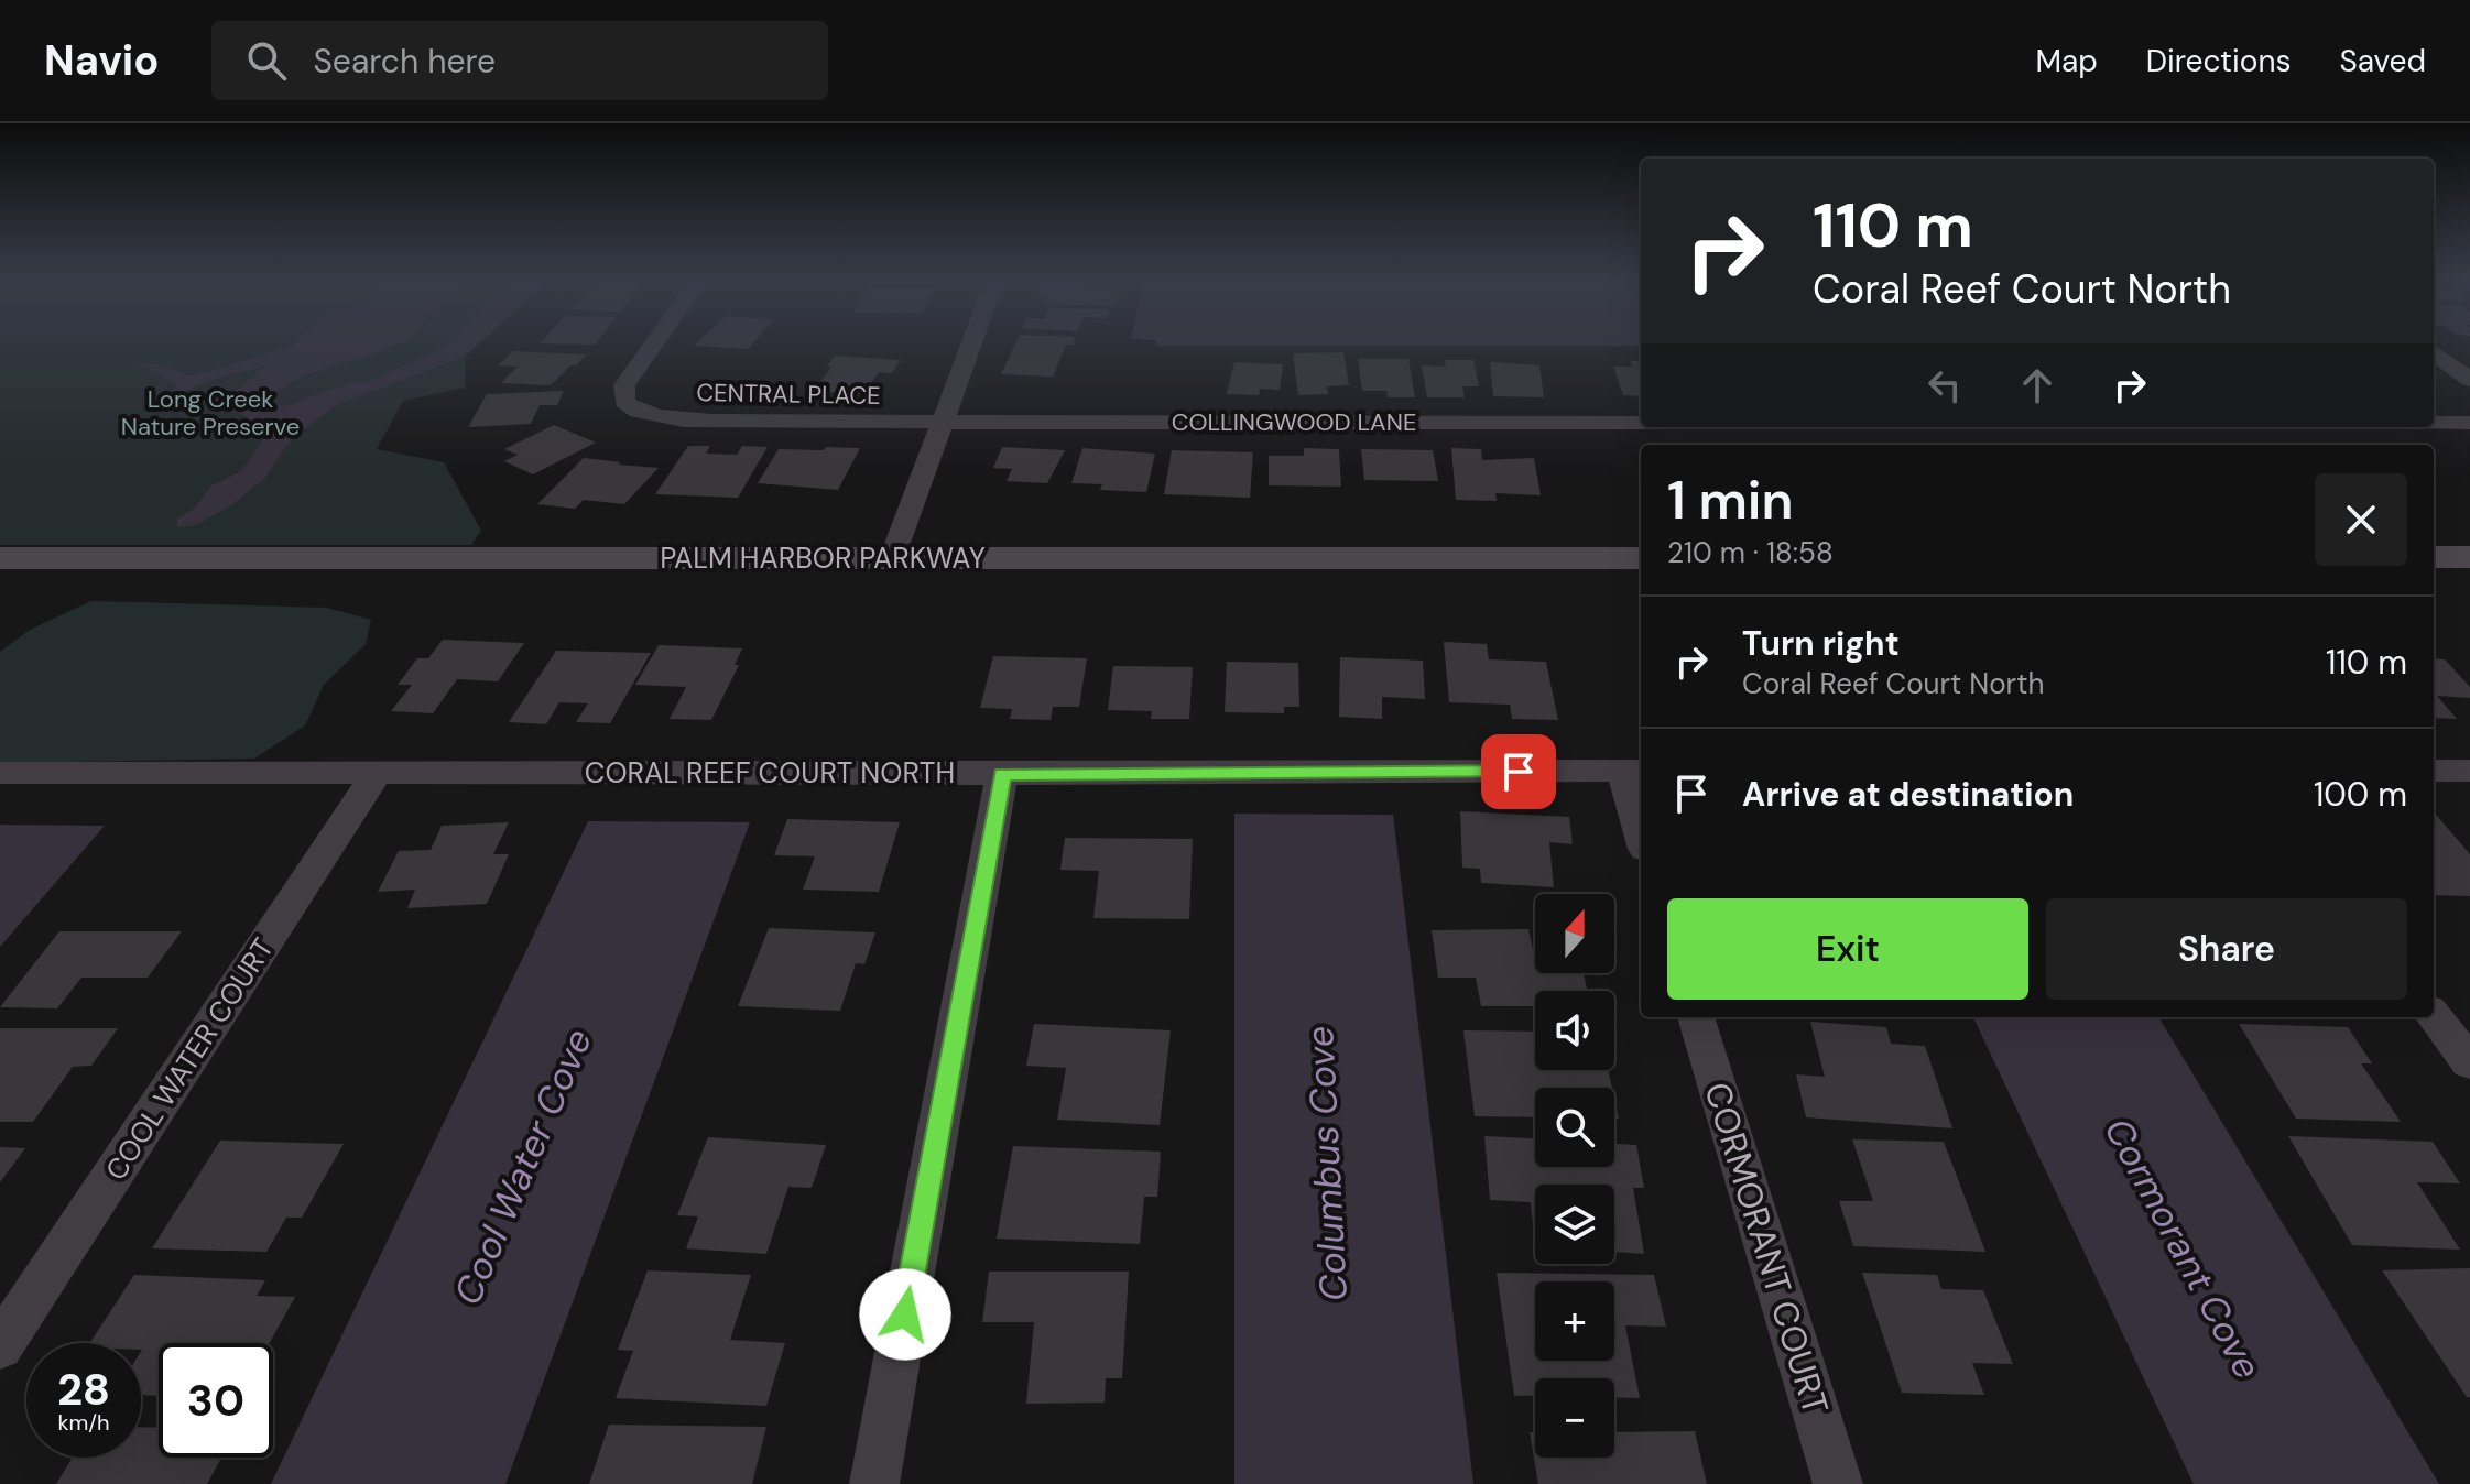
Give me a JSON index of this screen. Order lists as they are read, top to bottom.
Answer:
{
  "streets": {
    "street": [
      "CENTRAL PLACE",
      "COLLINGWOOD LANE",
      "PALM HARBOR PARKWAY",
      "CORAL REEF COURT NORTH",
      "COOL WATER COURT",
      "CORMORANT COURT"
    ]
  },
  "crossings": [
    ["CENTRAL PLACE", "COLLINGWOOD LANE"],
    ["CORAL REEF COURT NORTH", "COOL WATER COURT"]
  ],
  "water": ["Columbus Cove", "Cool Water Cove", "Cormorant Cove"],
  "parks": ["Long Creek Nature Preserve"],
  "north": "top",
  "page": {
    "header": "Navio",
    "search": "Search here",
    "nav": ["Map", "Directions", "Saved"],
    "turn": ["110 m", "Coral Reef Court North"],
    "heading": ["1 min", "210 m · 18:58"],
    "list": [
      {
        "name": "Turn right",
        "note": "Coral Reef Court North",
        "value": "110 m"
      },
      {
        "name": "Arrive at destination",
        "value": "100 m"
      }
    ],
    "buttons": ["Exit", "Share"],
    "map_buttons": ["+", "−"],
    "speed": "28 km/h",
    "limit": "30"
  }
}
